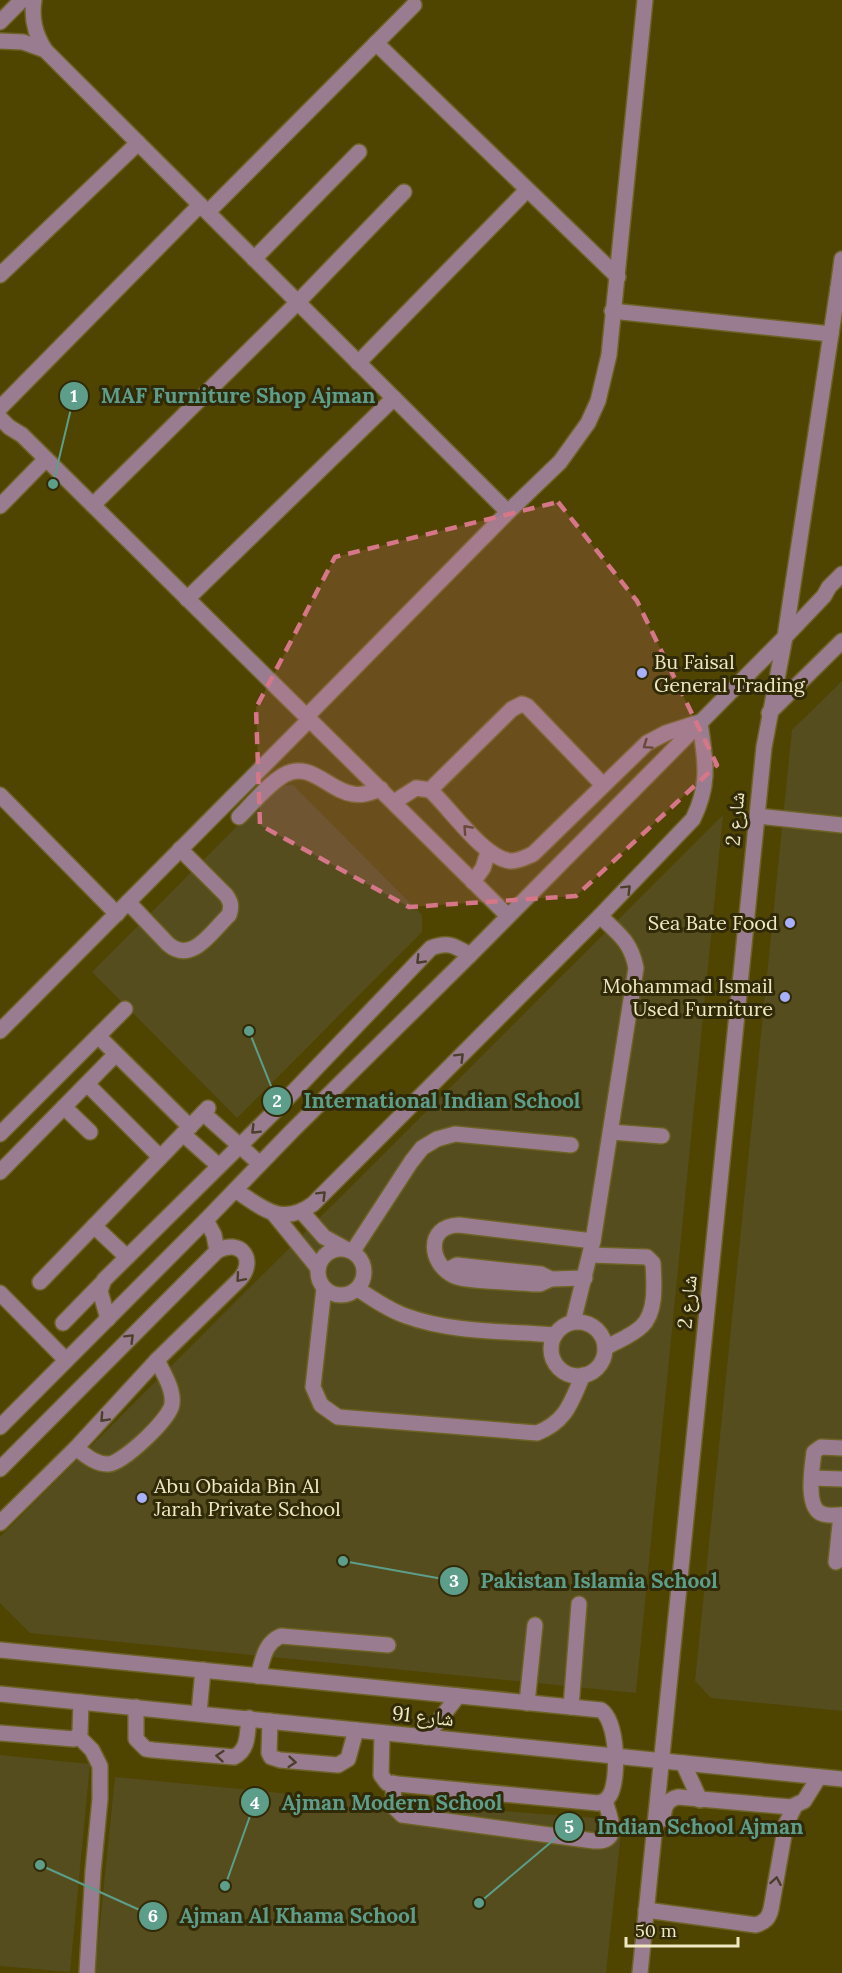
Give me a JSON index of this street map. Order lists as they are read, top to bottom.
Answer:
{
  "streets": {
    "street": ["شارع 2", "شارع 91"]
  },
  "crossings": [
    ["شارع 2", "شارع 91"]
  ],
  "places": [
    "MAF Furniture Shop Ajman",
    "Bu Faisal General Trading",
    "Sea Bate Food",
    "Mohammad Ismail Used Furniture",
    "International Indian School",
    "Abu Obaida Bin Al Jarah Private School",
    "Pakistan Islamia School",
    "Ajman Al Khama School",
    "Ajman Modern School",
    "Indian School Ajman"
  ],
  "scale_bar": "50 m"
}
